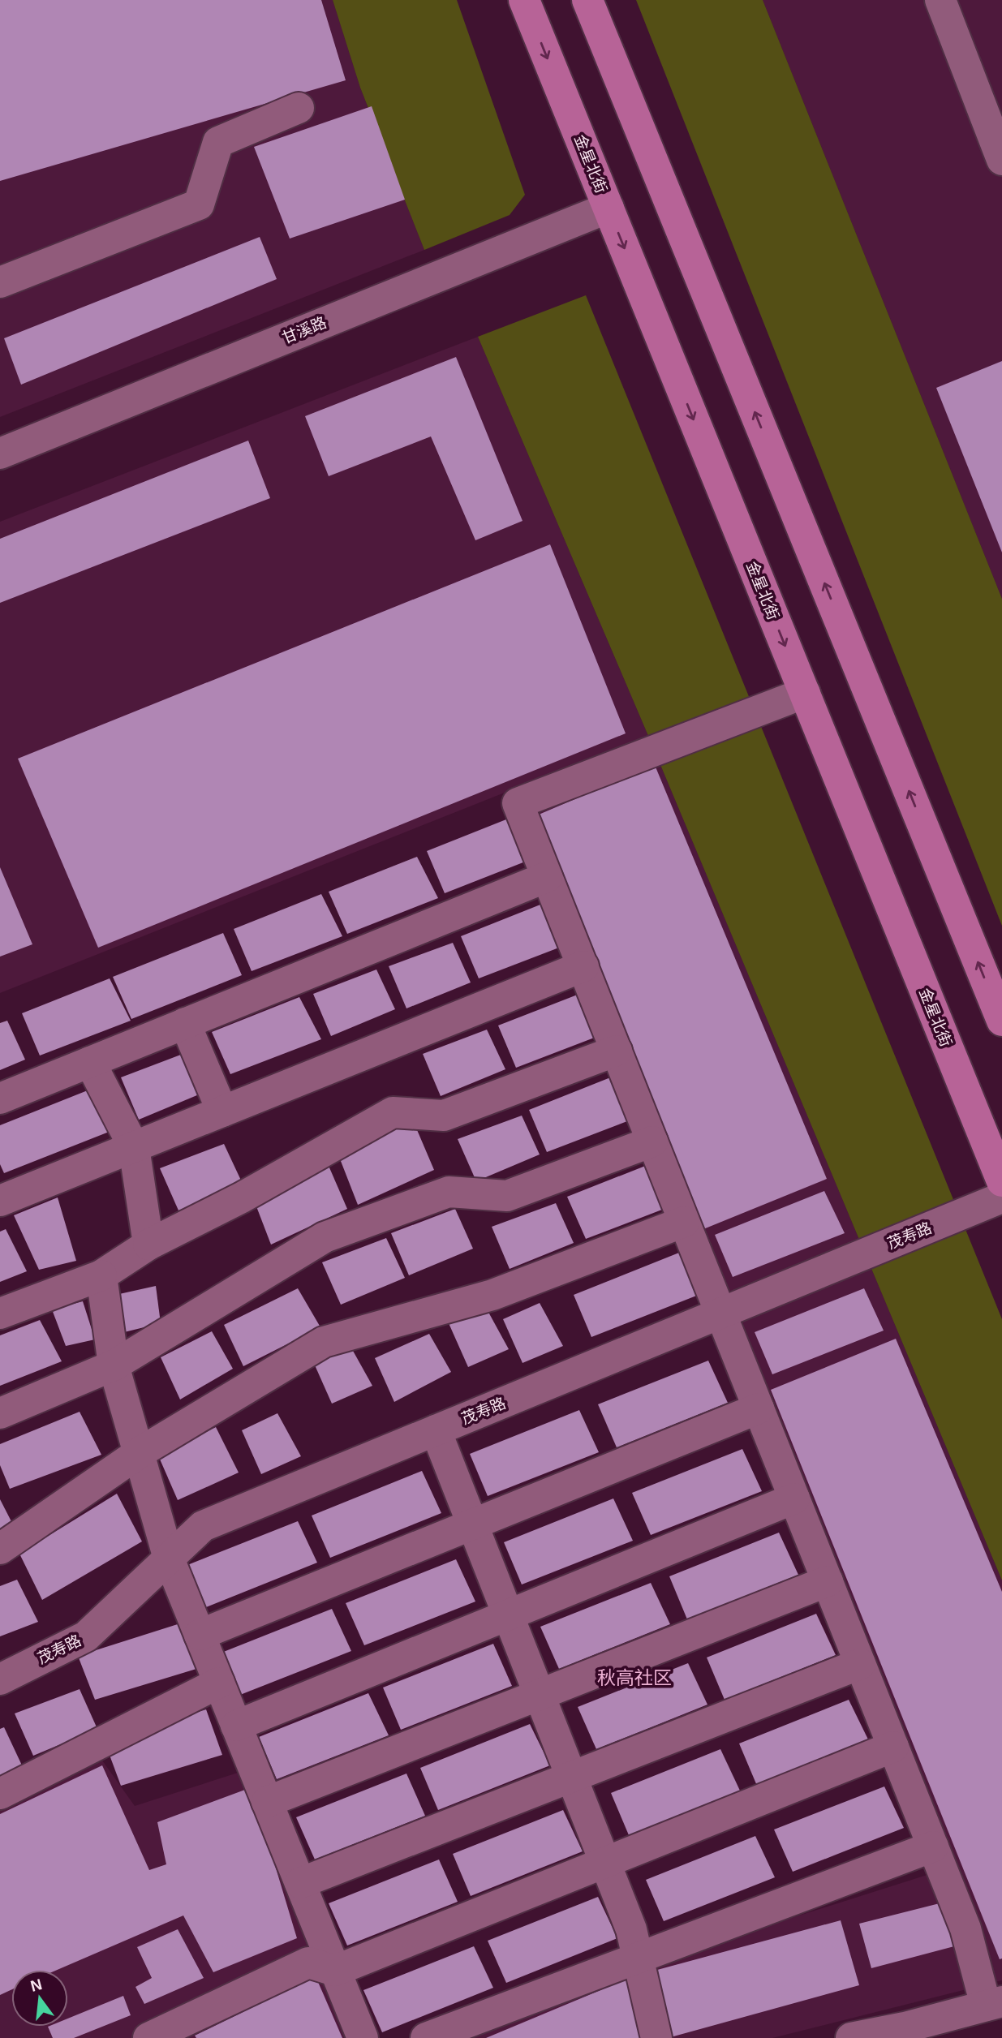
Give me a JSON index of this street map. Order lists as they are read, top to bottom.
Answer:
{
  "streets": {
    "main road": ["金星北街"],
    "street": ["甘溪路", "茂寿路"]
  },
  "crossings": [
    ["金星北街", "甘溪路"]
  ],
  "districts": ["秋高社区"],
  "north": "top"
}
